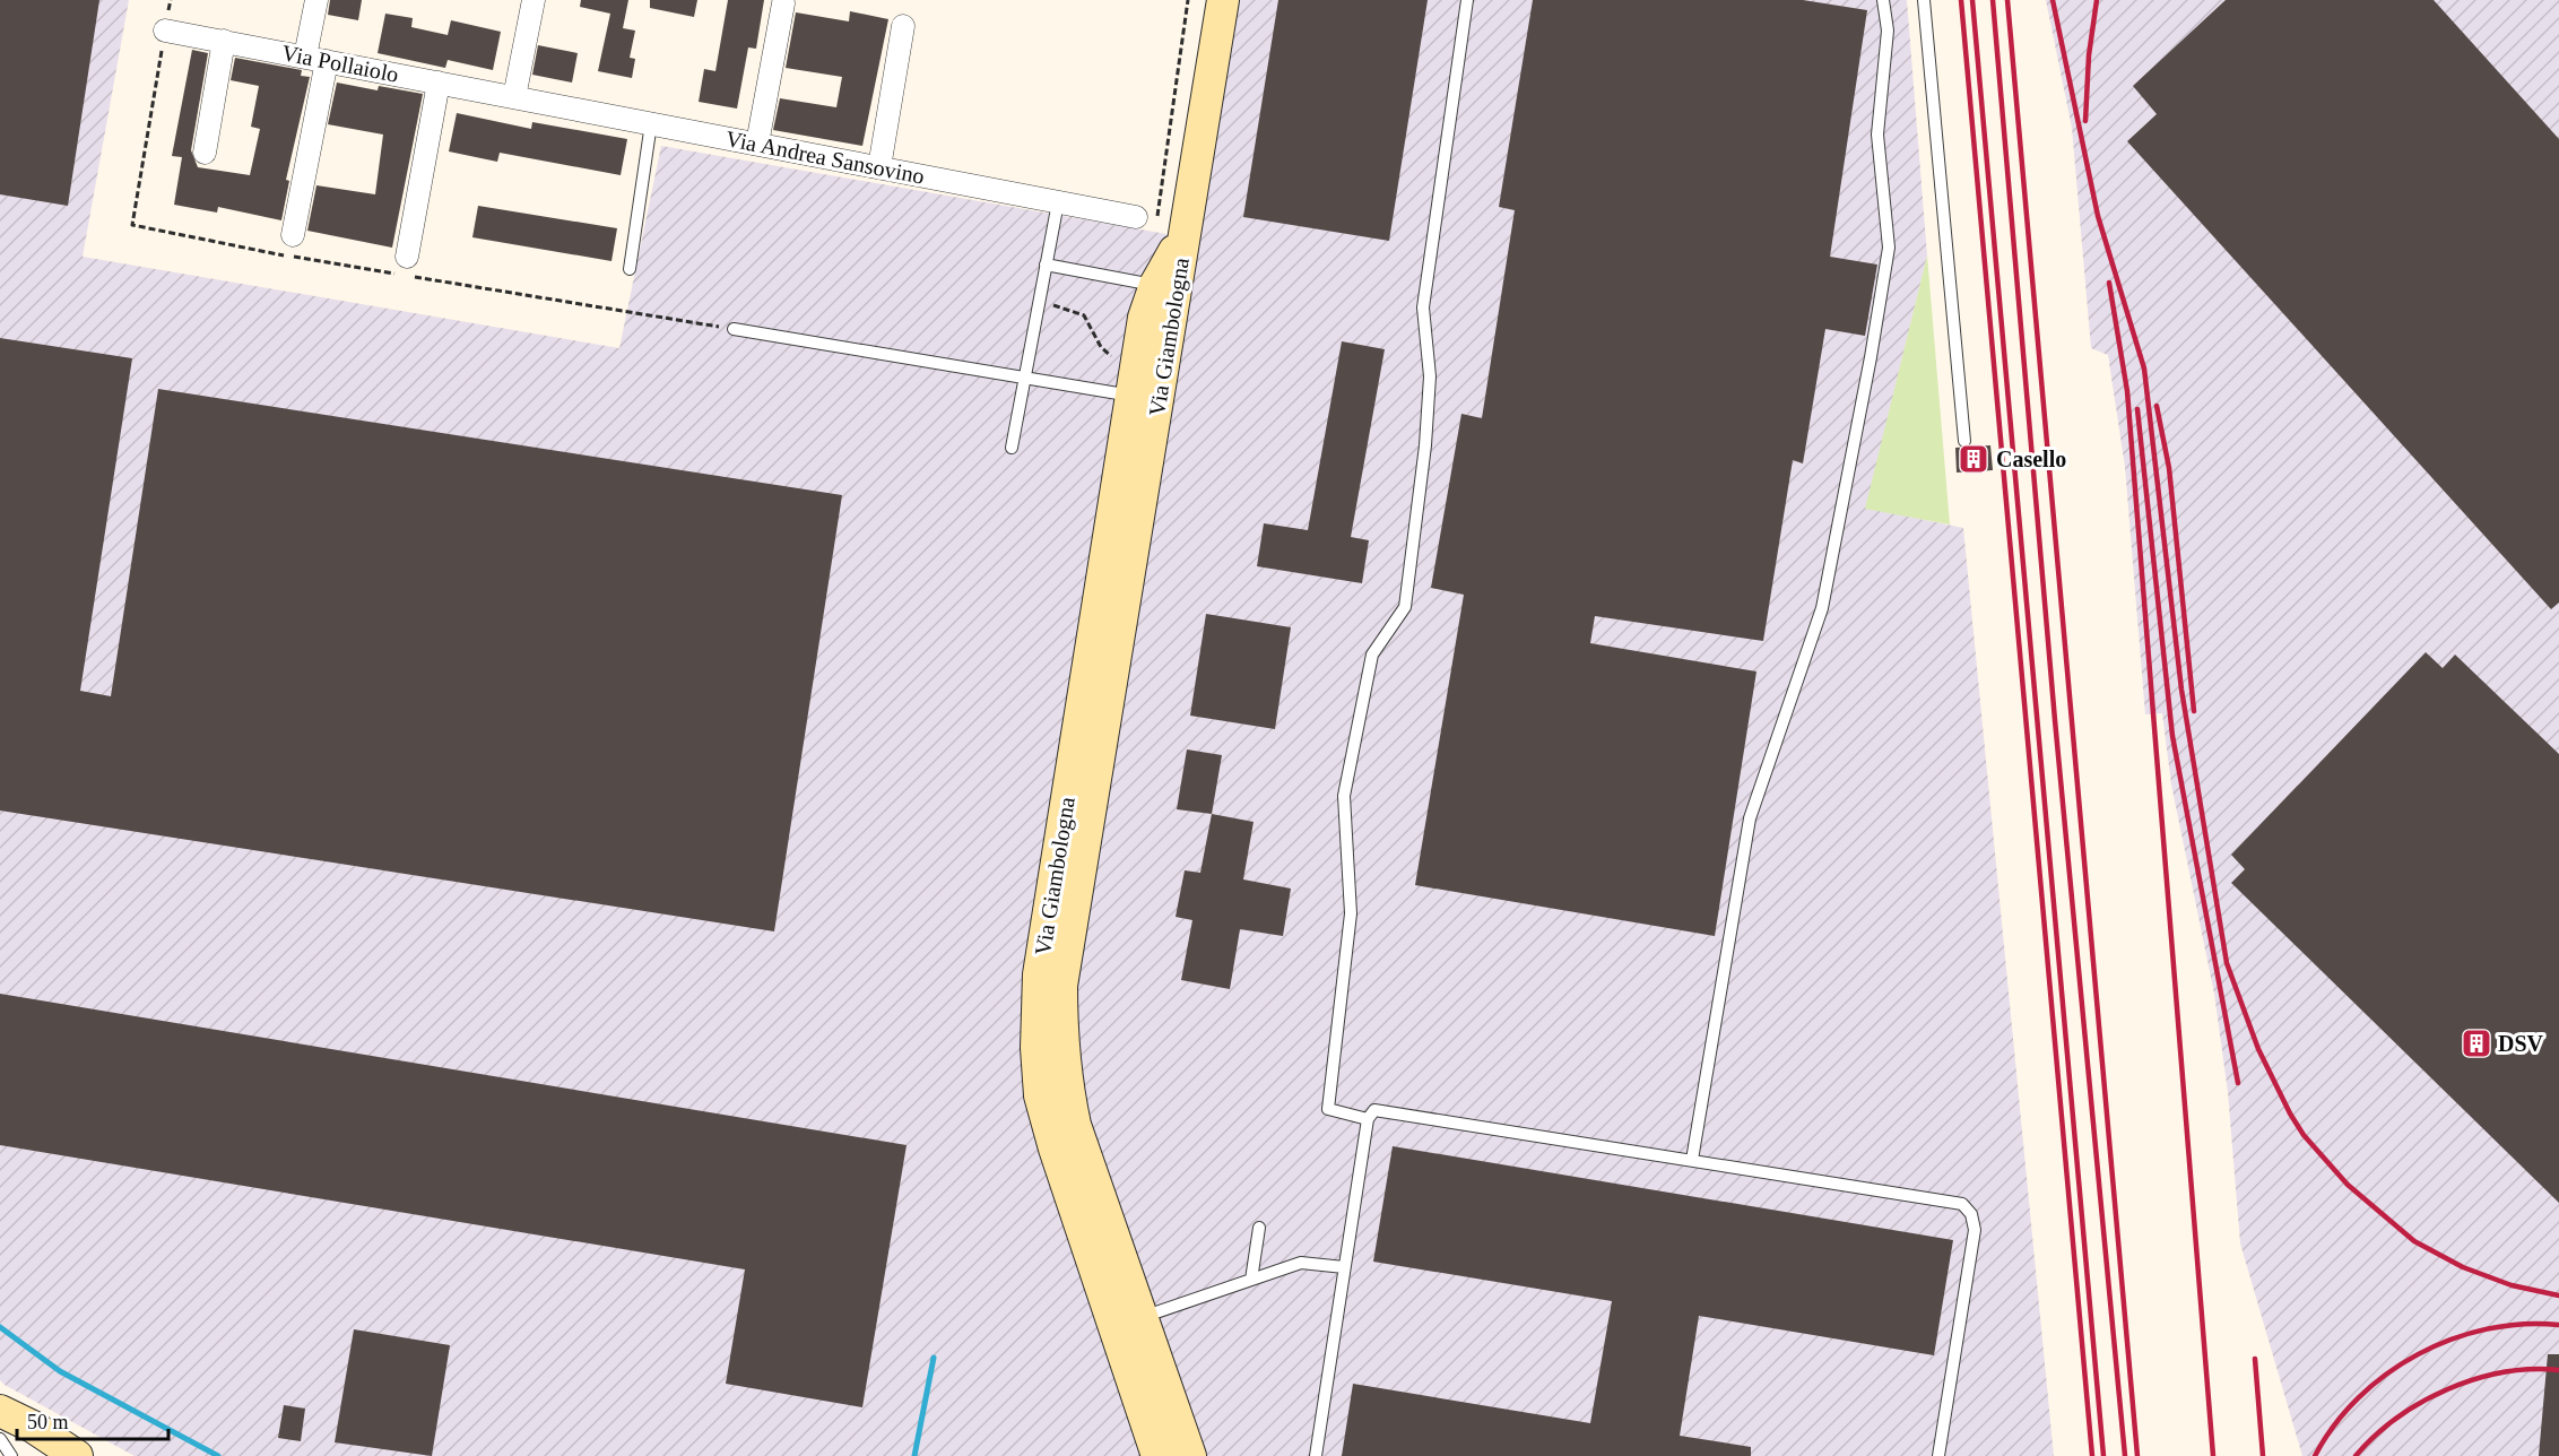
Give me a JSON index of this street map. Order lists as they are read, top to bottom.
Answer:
{
  "streets": {
    "street": ["Via Pollaiolo", "Via Andrea Sansovino", "Via Giambologna"]
  },
  "crossings": [
    ["Via Pollaiolo", "Via Andrea Sansovino"]
  ],
  "places": {
    "building": ["Casello", "DSV"]
  },
  "scale_bar": "50 m"
}
